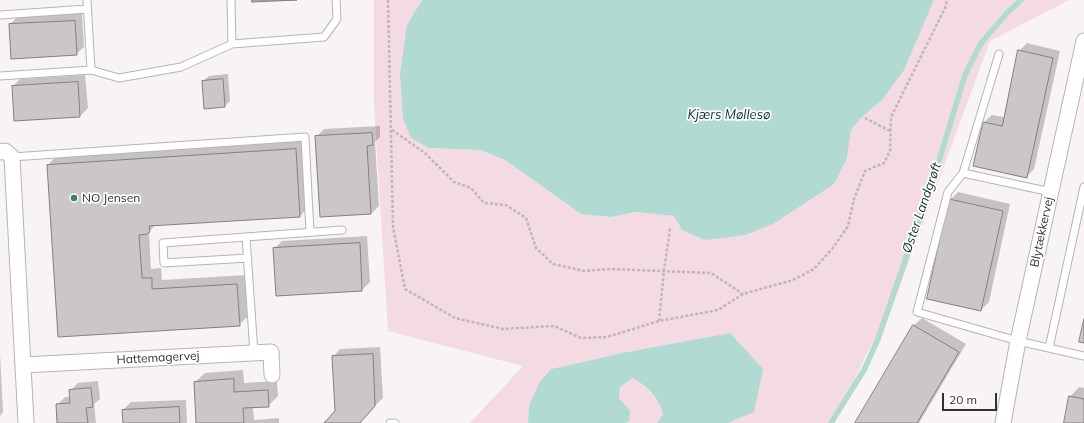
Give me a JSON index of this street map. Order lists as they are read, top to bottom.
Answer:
{
  "streets": {
    "street": ["Blytækkervej", "Hattemagervej"]
  },
  "water": ["Kjærs Møllesø", "Øster Landgrøft"],
  "places": ["NO Jensen"],
  "scale_bar": "20 m"
}
